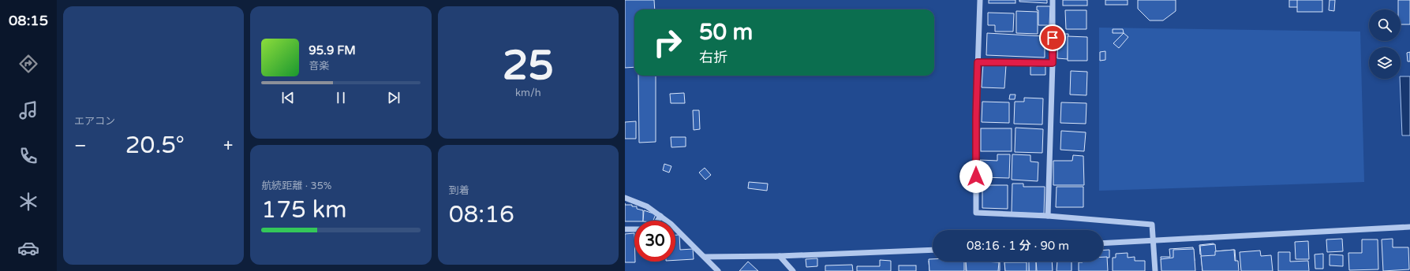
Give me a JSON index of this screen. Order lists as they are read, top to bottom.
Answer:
{
  "page": {
    "tabs": "08:15",
    "tile": [
      "エアコン",
      ["25", "km/h"],
      ["航続距離 · 35%", "175 km"],
      ["到着", "08:16"]
    ],
    "turn": ["50 m", "右折"],
    "song": ["95.9 FM", "音楽"],
    "heat": ["−", "20.5°", "+"],
    "limit": "30",
    "trip": "08:16 · 1 分 · 90 m"
  }
}
